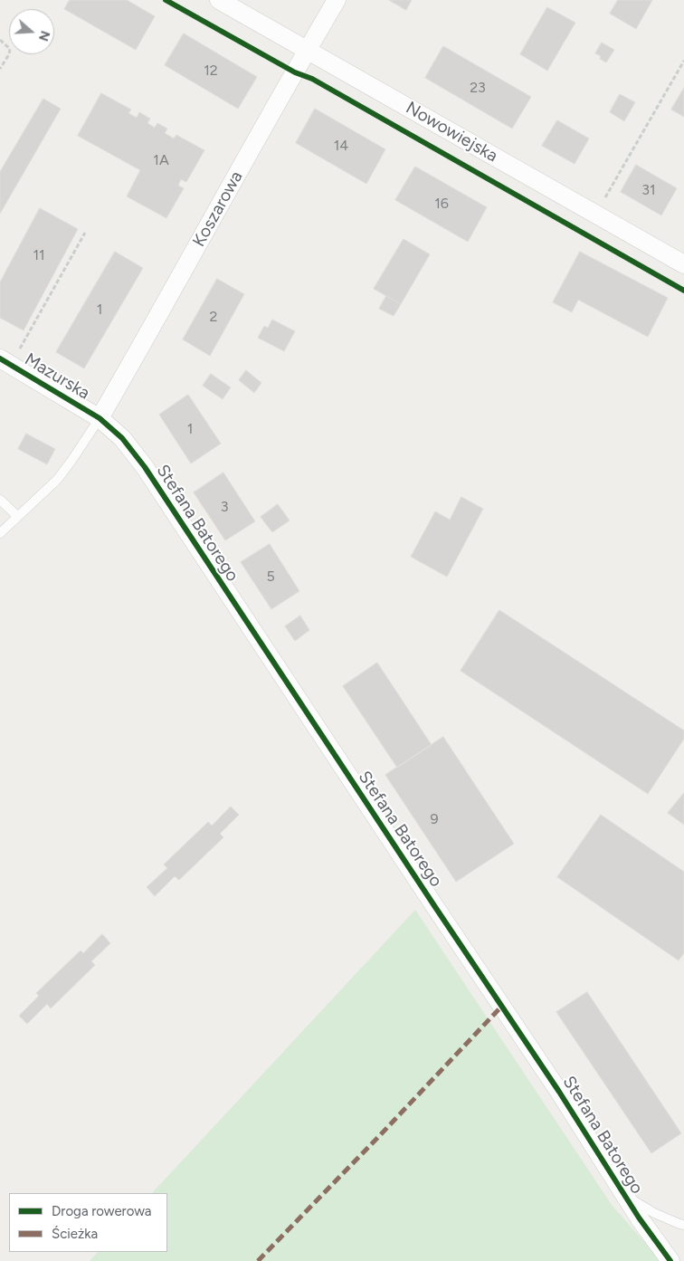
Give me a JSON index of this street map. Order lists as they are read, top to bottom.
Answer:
{
  "streets": {
    "street": [
      "Nowowiejska",
      "Koszarowa",
      "Mazurska",
      "Stefana Batorego"
    ]
  },
  "crossings": [
    ["Nowowiejska", "Koszarowa"],
    ["Koszarowa", "Mazurska"],
    ["Koszarowa", "Stefana Batorego"],
    ["Mazurska", "Stefana Batorego"]
  ],
  "house_numbers": [
    "12",
    "23",
    "14",
    "1A",
    "31",
    "16",
    "11",
    "1",
    "2",
    "1",
    "3",
    "5",
    "9"
  ],
  "legend": ["Droga rowerowa", "Ścieżka"],
  "north": "right"
}
